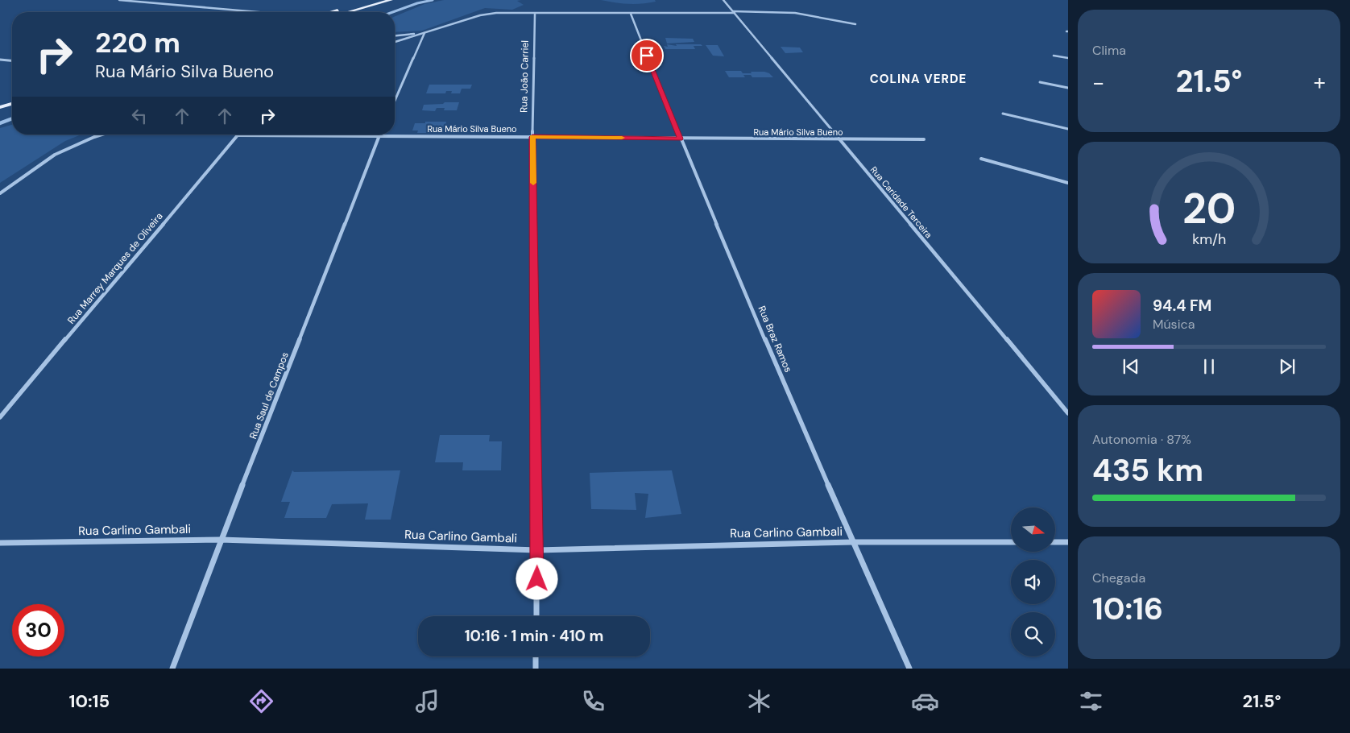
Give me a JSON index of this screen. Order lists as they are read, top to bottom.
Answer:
{
  "streets": {
    "street": [
      "Rua João Carriel",
      "Rua Mário Silva Bueno",
      "Rua Caridade Terceira",
      "Rua Marrey Marques de Oliveira",
      "Rua Braz Ramos",
      "Rua Saul de Campos",
      "Rua Carlino Gambali"
    ]
  },
  "crossings": [
    ["Rua João Carriel", "Rua Mário Silva Bueno"],
    ["Rua João Carriel", "Rua Carlino Gambali"],
    ["Rua Mário Silva Bueno", "Rua Caridade Terceira"],
    ["Rua Mário Silva Bueno", "Rua Marrey Marques de Oliveira"],
    ["Rua Mário Silva Bueno", "Rua Braz Ramos"],
    ["Rua Mário Silva Bueno", "Rua Saul de Campos"],
    ["Rua Braz Ramos", "Rua Carlino Gambali"],
    ["Rua Saul de Campos", "Rua Carlino Gambali"]
  ],
  "districts": ["COLINA VERDE"],
  "north": "right",
  "page": {
    "tile": [
      "Clima",
      ["Autonomia · 87%", "435 km"],
      ["Chegada", "10:16"]
    ],
    "turn": ["220 m", "Rua Mário Silva Bueno"],
    "heat": ["−", "21.5°", "+"],
    "song": ["94.4 FM", "Música"],
    "limit": "30",
    "trip": "10:16 · 1 min · 410 m",
    "tabs": ["10:15", "21.5°"],
    "gauge": ["20", "km/h"]
  }
}
